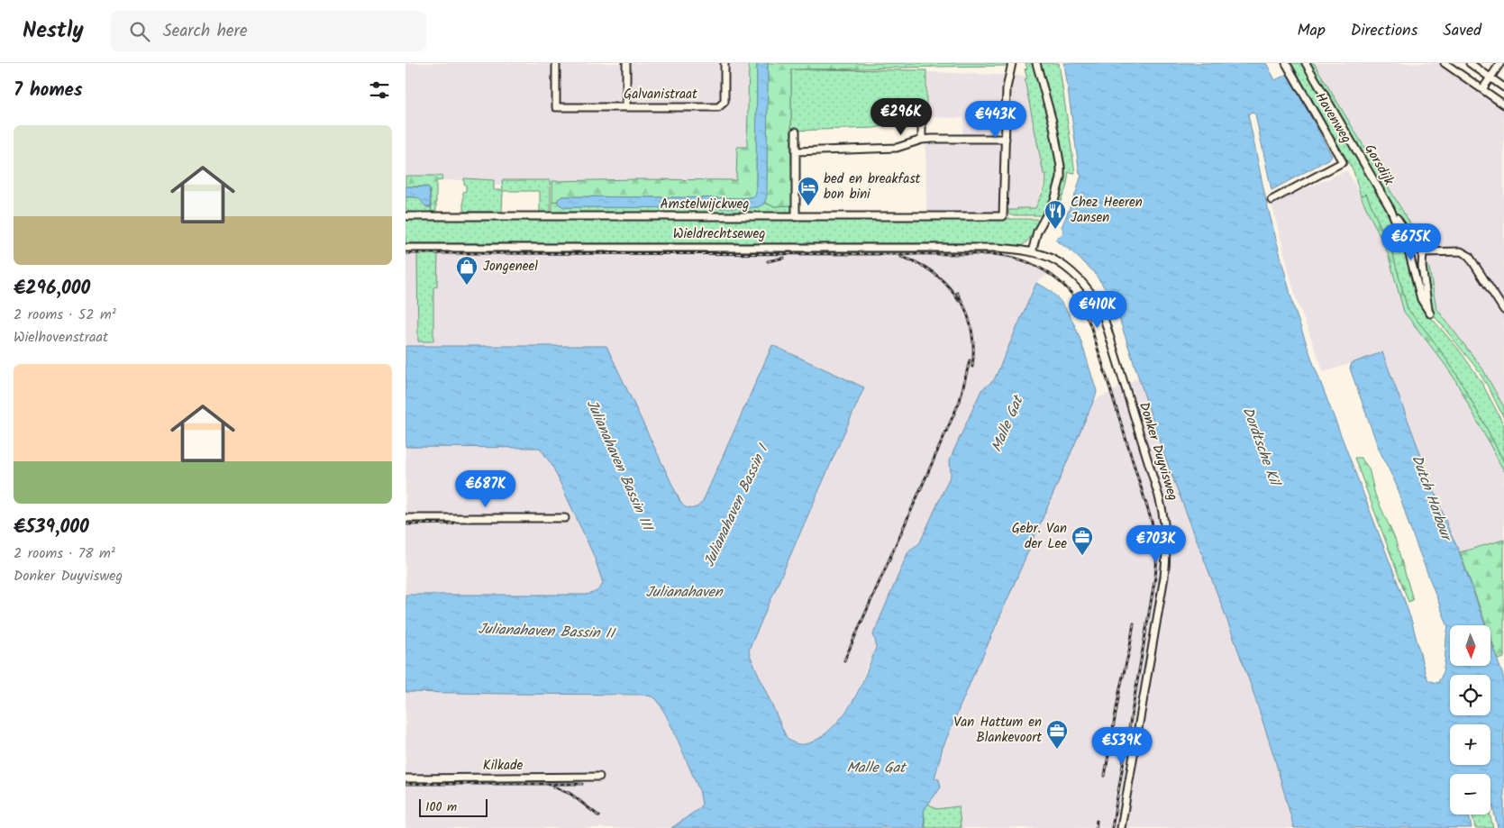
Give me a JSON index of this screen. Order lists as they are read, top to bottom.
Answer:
{
  "streets": {
    "street": [
      "Galvanistraat",
      "Havenweg",
      "Gorsdijk",
      "Amstelwijckweg",
      "Wieldrechtseweg",
      "Donker Duyvisweg",
      "Kilkade"
    ]
  },
  "crossings": [
    ["Wieldrechtseweg", "Donker Duyvisweg"]
  ],
  "water": [
    "Malle Gat",
    "Dordtsche Kil",
    "Julianahaven Bassin III",
    "Dutch Harbour",
    "Julianahaven Bassin I",
    "Julianahaven",
    "Julianahaven Bassin II"
  ],
  "places": {
    "hotel": ["bed en breakfast bon bini"],
    "restaurant": ["Chez Heeren Jansen"],
    "shop": ["Jongeneel"],
    "office": ["Gebr. Van der Lee", "Van Hattum en Blankevoort"]
  },
  "scale_bar": "100 m",
  "north": "bottom",
  "page": {
    "header": "Nestly",
    "search": "Search here",
    "nav": ["Map", "Directions", "Saved"],
    "heading": "7 homes",
    "price": [
      "€296K",
      "€443K",
      "€675K",
      "€410K",
      "€687K",
      "€703K",
      "€539K"
    ],
    "list": [
      {
        "name": "€296,000",
        "note": "2 rooms · 52 m² · Wielhovenstraat"
      },
      {
        "name": "€539,000",
        "note": "2 rooms · 78 m² · Donker Duyvisweg"
      }
    ],
    "map_buttons": ["+", "−"],
    "scale": "100 m"
  }
}
